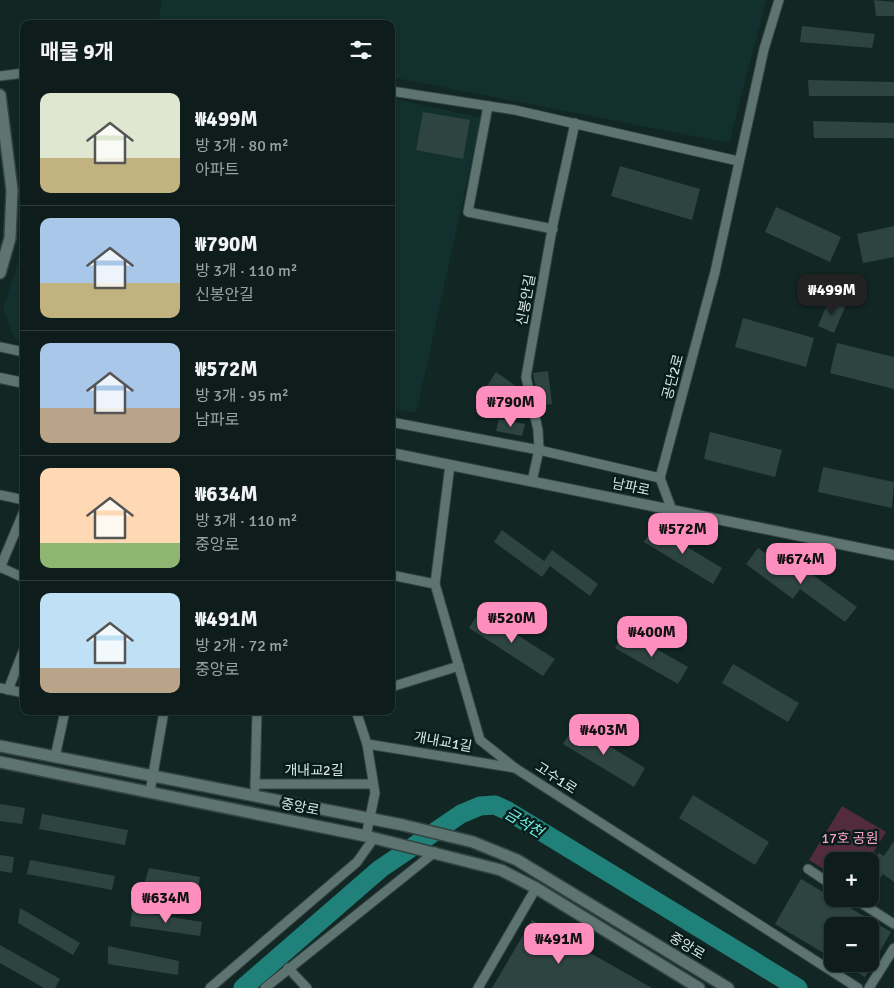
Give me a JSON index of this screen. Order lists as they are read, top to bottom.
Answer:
{
  "streets": {
    "main road": ["중앙로"],
    "street": [
      "신봉안길",
      "공단2로",
      "남파로",
      "개내교1길",
      "개내교2길",
      "고수1로"
    ]
  },
  "crossings": [
    ["신봉안길", "남파로"],
    ["남파로", "고수1로"],
    ["개내교1길", "고수1로"]
  ],
  "water": ["금석천"],
  "parks": ["17호 공원"],
  "page": {
    "heading": "매물 9개",
    "list": [
      {
        "name": "₩499M",
        "note": "방 3개 · 80 m² · 아파트"
      },
      {
        "name": "₩790M",
        "note": "방 3개 · 110 m² · 신봉안길"
      },
      {
        "name": "₩572M",
        "note": "방 3개 · 95 m² · 남파로"
      },
      {
        "name": "₩634M",
        "note": "방 3개 · 110 m² · 중앙로"
      },
      {
        "name": "₩491M",
        "note": "방 2개 · 72 m² · 중앙로"
      }
    ],
    "price": [
      "₩499M",
      "₩790M",
      "₩572M",
      "₩674M",
      "₩520M",
      "₩400M",
      "₩403M",
      "₩634M",
      "₩491M"
    ],
    "map_buttons": ["+", "−"]
  }
}
